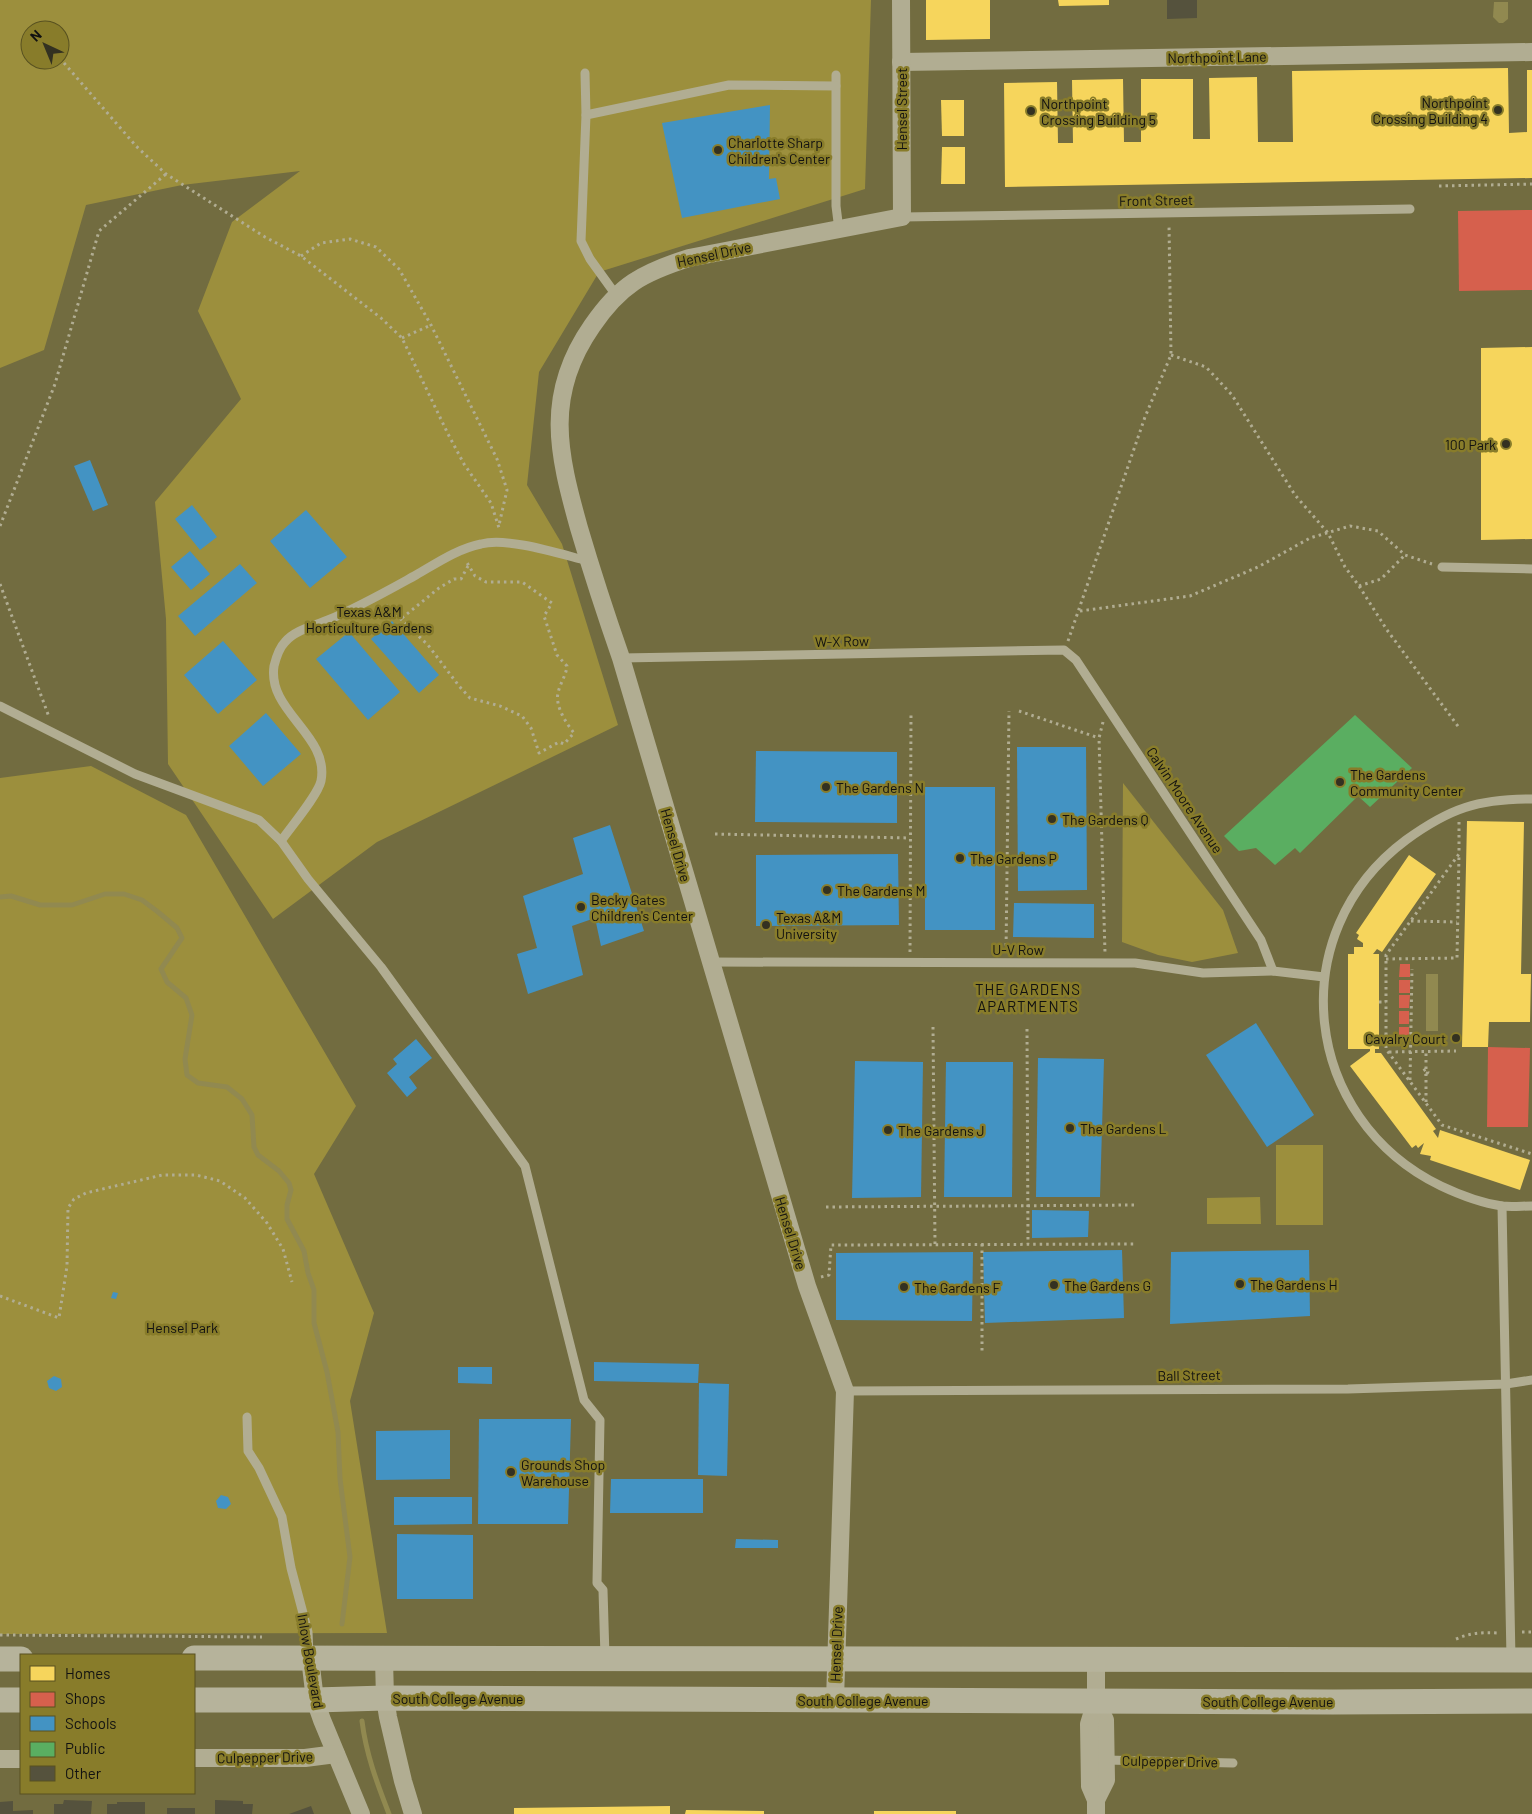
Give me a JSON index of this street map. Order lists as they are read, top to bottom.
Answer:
{
  "streets": {
    "main road": ["South College Avenue"],
    "street": [
      "Northpoint Lane",
      "Hensel Street",
      "Hensel Drive",
      "Inlow Boulevard",
      "Culpepper Drive"
    ],
    "lane": [
      "Front Street",
      "W-X Row",
      "Calvin Moore Avenue",
      "U-V Row",
      "Ball Street"
    ]
  },
  "crossings": [
    ["Northpoint Lane", "Hensel Street"],
    ["Hensel Street", "Front Street"],
    ["Hensel Street", "Hensel Drive"],
    ["Front Street", "Hensel Drive"],
    ["Hensel Drive", "W-X Row"],
    ["Hensel Drive", "U-V Row"],
    ["Hensel Drive", "Ball Street"],
    ["Hensel Drive", "South College Avenue"],
    ["W-X Row", "Calvin Moore Avenue"],
    ["Calvin Moore Avenue", "U-V Row"],
    ["Inlow Boulevard", "South College Avenue"],
    ["Inlow Boulevard", "Culpepper Drive"]
  ],
  "districts": ["THE GARDENS APARTMENTS"],
  "parks": ["Texas A&M Horticulture Gardens", "Hensel Park"],
  "places": [
    "Northpoint Crossing Building 4",
    "Northpoint Crossing Building 5",
    "Charlotte Sharp Children's Center",
    "100 Park",
    "The Gardens Community Center",
    "The Gardens N",
    "The Gardens Q",
    "The Gardens P",
    "The Gardens M",
    "Becky Gates Children's Center",
    "Texas A&M University",
    "Cavalry Court",
    "The Gardens L",
    "The Gardens J",
    "The Gardens H",
    "The Gardens G",
    "The Gardens F",
    "Grounds Shop Warehouse"
  ],
  "legend": [
    "Homes",
    "Shops",
    "Schools",
    "Public",
    "Other"
  ],
  "north": "top left"
}
